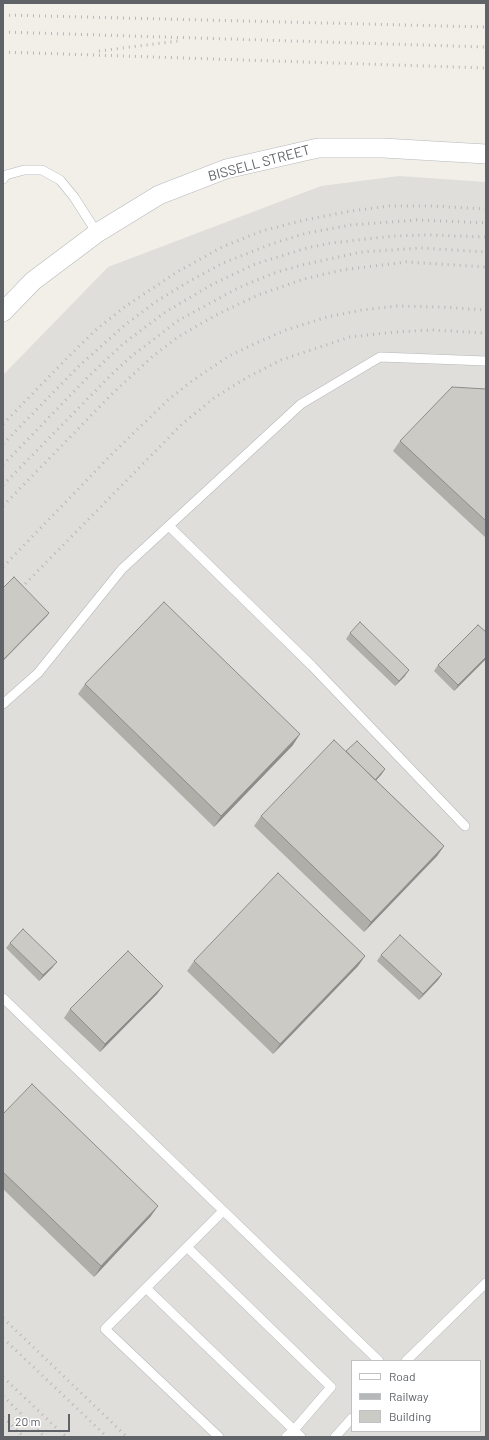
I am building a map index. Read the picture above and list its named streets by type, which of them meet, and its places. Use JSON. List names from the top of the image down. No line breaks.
{"streets":{"street":["BISSELL STREET"]},"legend":["Road","Railway","Building"],"scale_bar":"20 m"}
